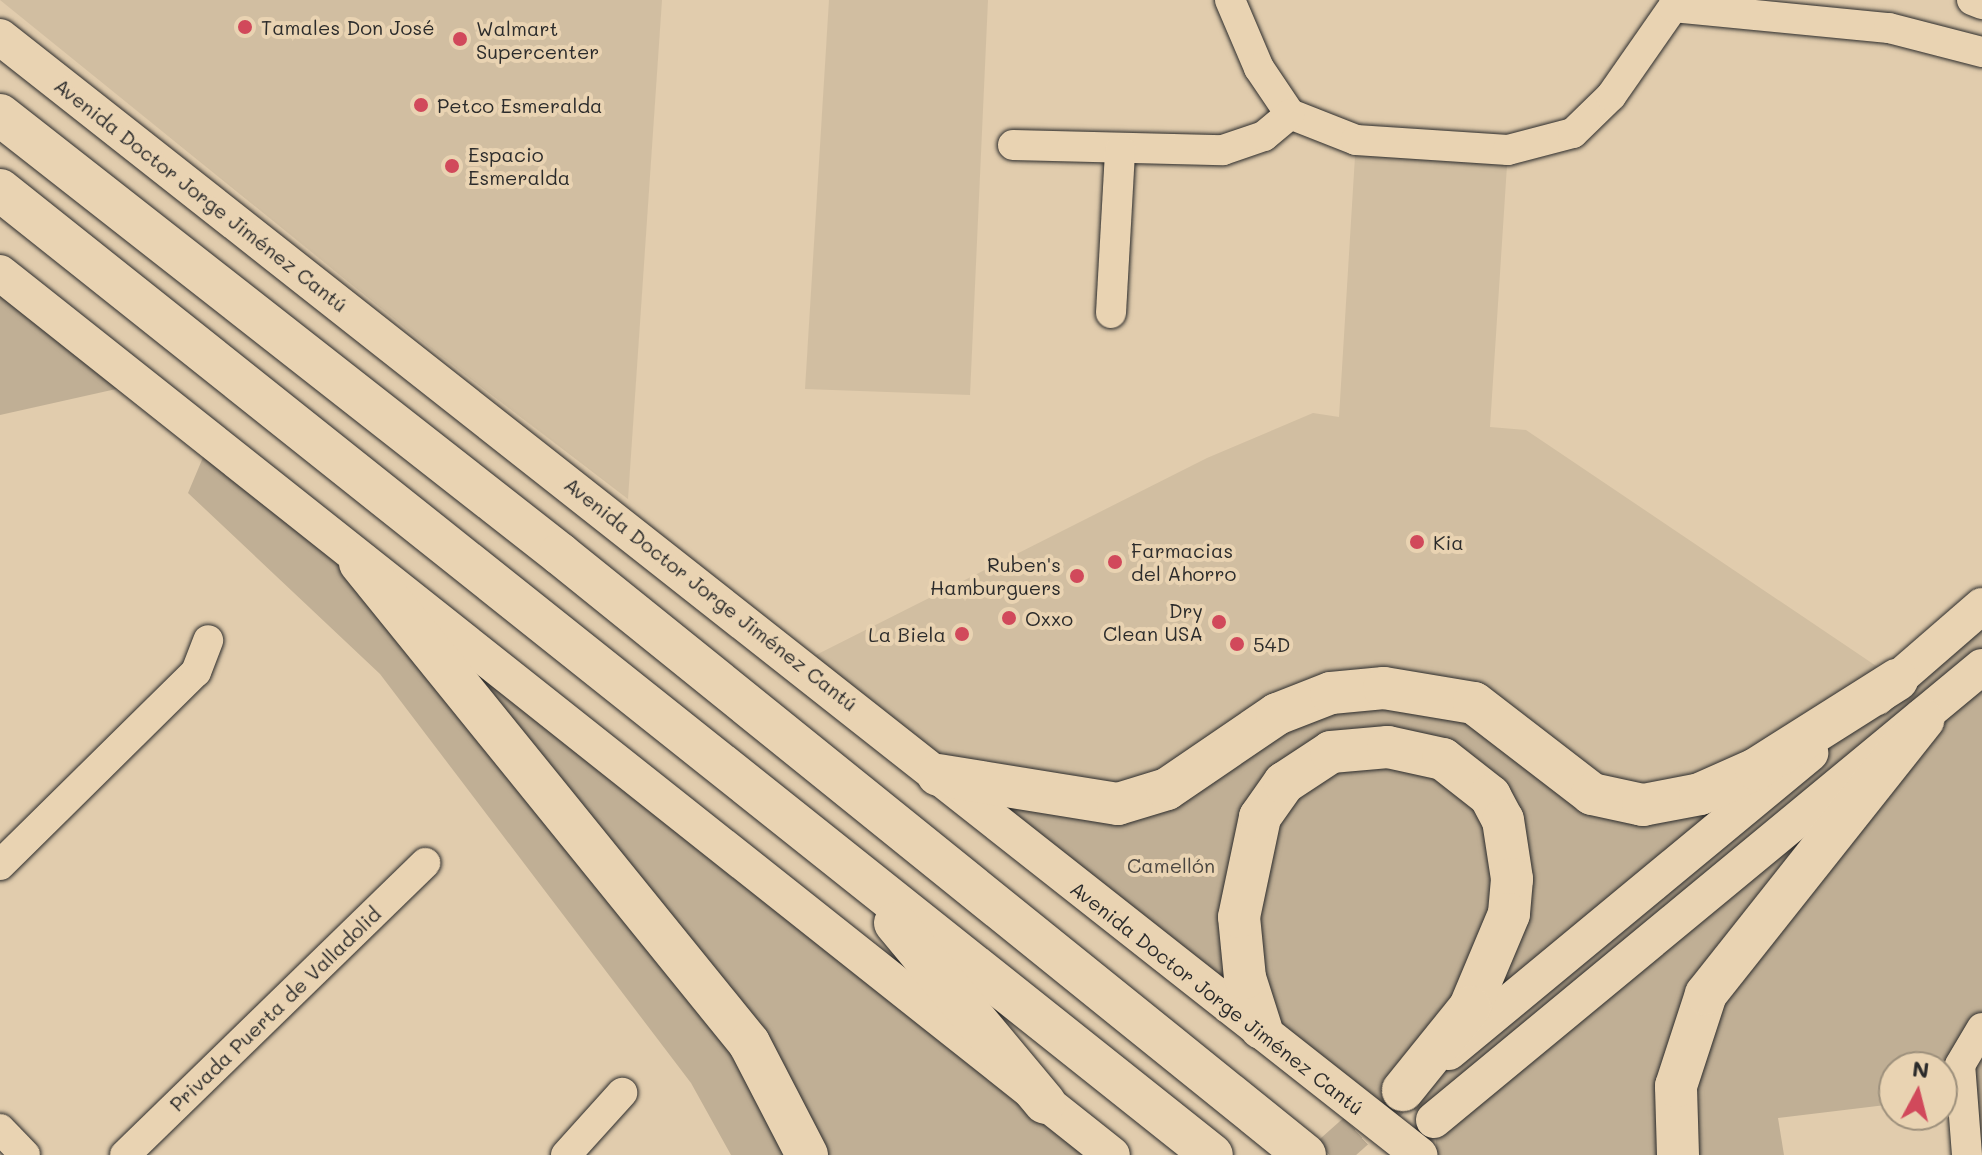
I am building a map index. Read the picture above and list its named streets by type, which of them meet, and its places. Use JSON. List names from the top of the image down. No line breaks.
{"streets":{"street":["Avenida Doctor Jorge Jiménez Cantú","Privada Puerta de Valladolid"]},"parks":["Camellón"],"places":["Tamales Don José","Walmart Supercenter","Petco Esmeralda","Espacio Esmeralda","Kia","Farmacias del Ahorro","Ruben's Hamburguers","Oxxo","Dry Clean USA","La Biela","54D"],"north":"top"}
